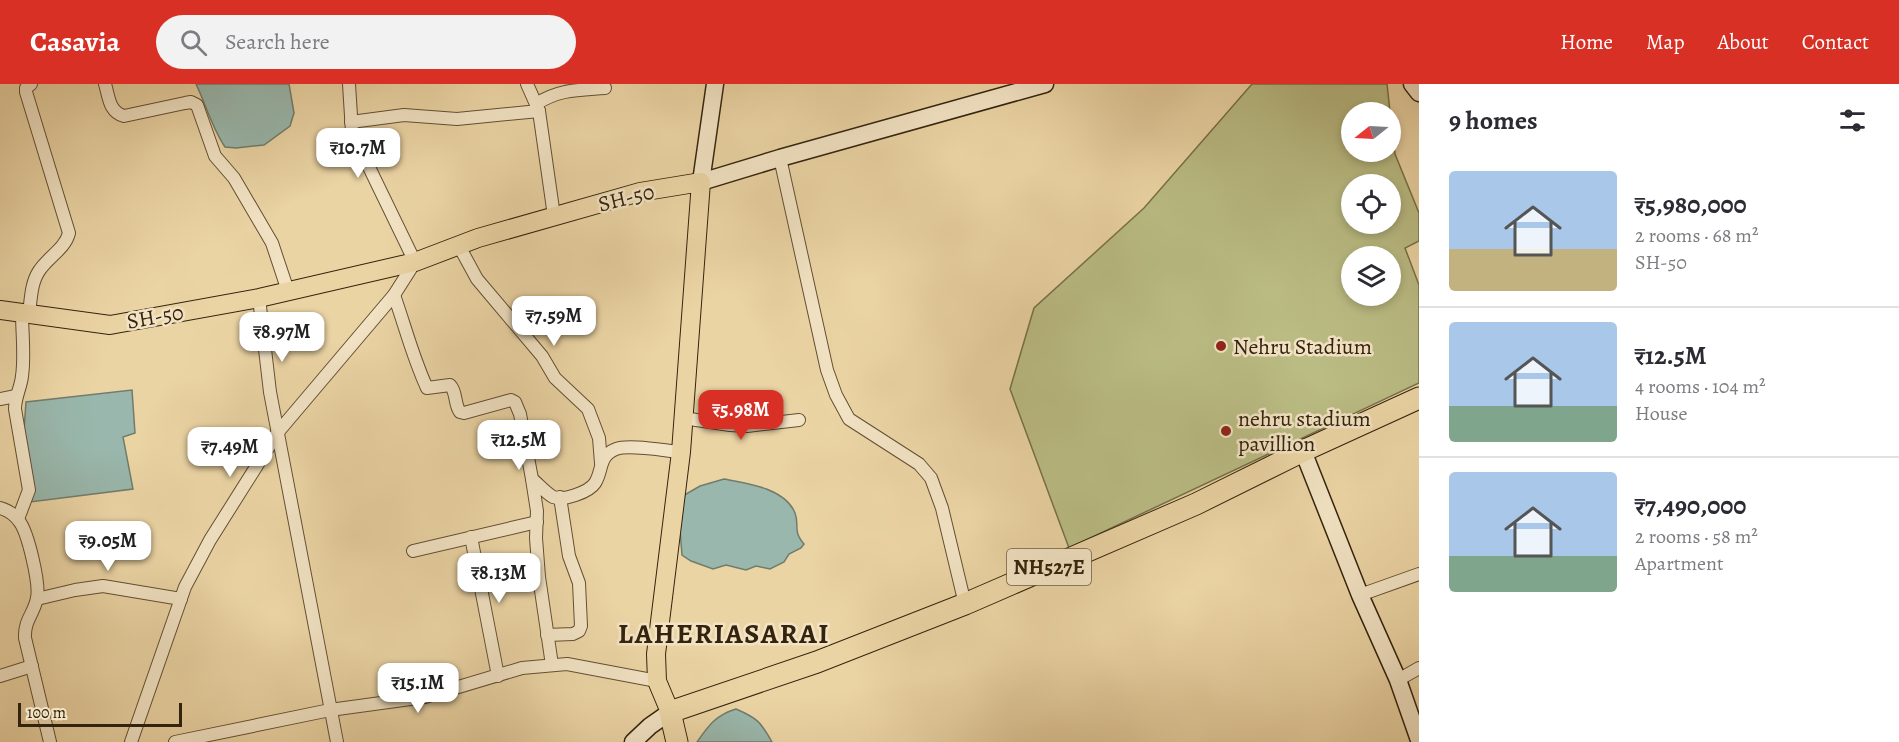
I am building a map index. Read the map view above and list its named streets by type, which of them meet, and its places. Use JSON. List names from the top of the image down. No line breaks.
{"streets":{"highway":["NH527E"],"main road":["SH-50"]},"districts":["LAHERIASARAI"],"places":["Nehru Stadium","nehru stadium pavillion"],"scale_bar":"100 m","north":"left","page":{"header":"Casavia","search":"Search here","nav":["Home","Map","About","Contact"],"heading":"9 homes","price":["₹10.7M","₹7.59M","₹8.97M","₹5.98M","₹12.5M","₹7.49M","₹9.05M","₹8.13M","₹15.1M"],"list":[{"name":"₹5,980,000","note":"2 rooms · 68 m² · SH-50"},{"name":"₹12.5M","note":"4 rooms · 104 m² · House"},{"name":"₹7,490,000","note":"2 rooms · 58 m² · Apartment"}],"scale":"100 m"}}
